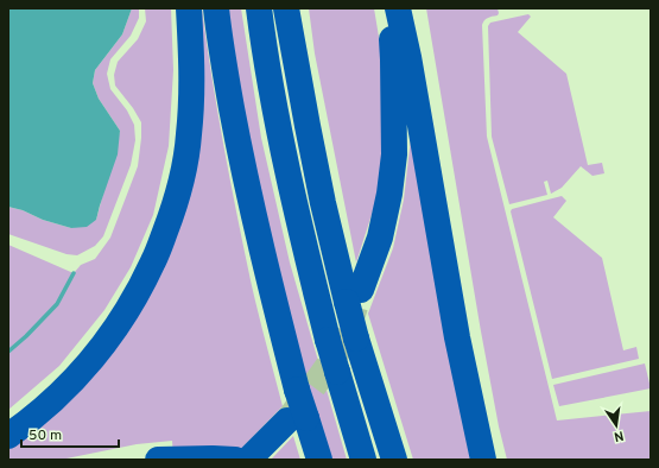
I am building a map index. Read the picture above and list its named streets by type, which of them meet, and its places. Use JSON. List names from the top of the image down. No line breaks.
{"scale_bar":"50 m","north":"bottom"}
